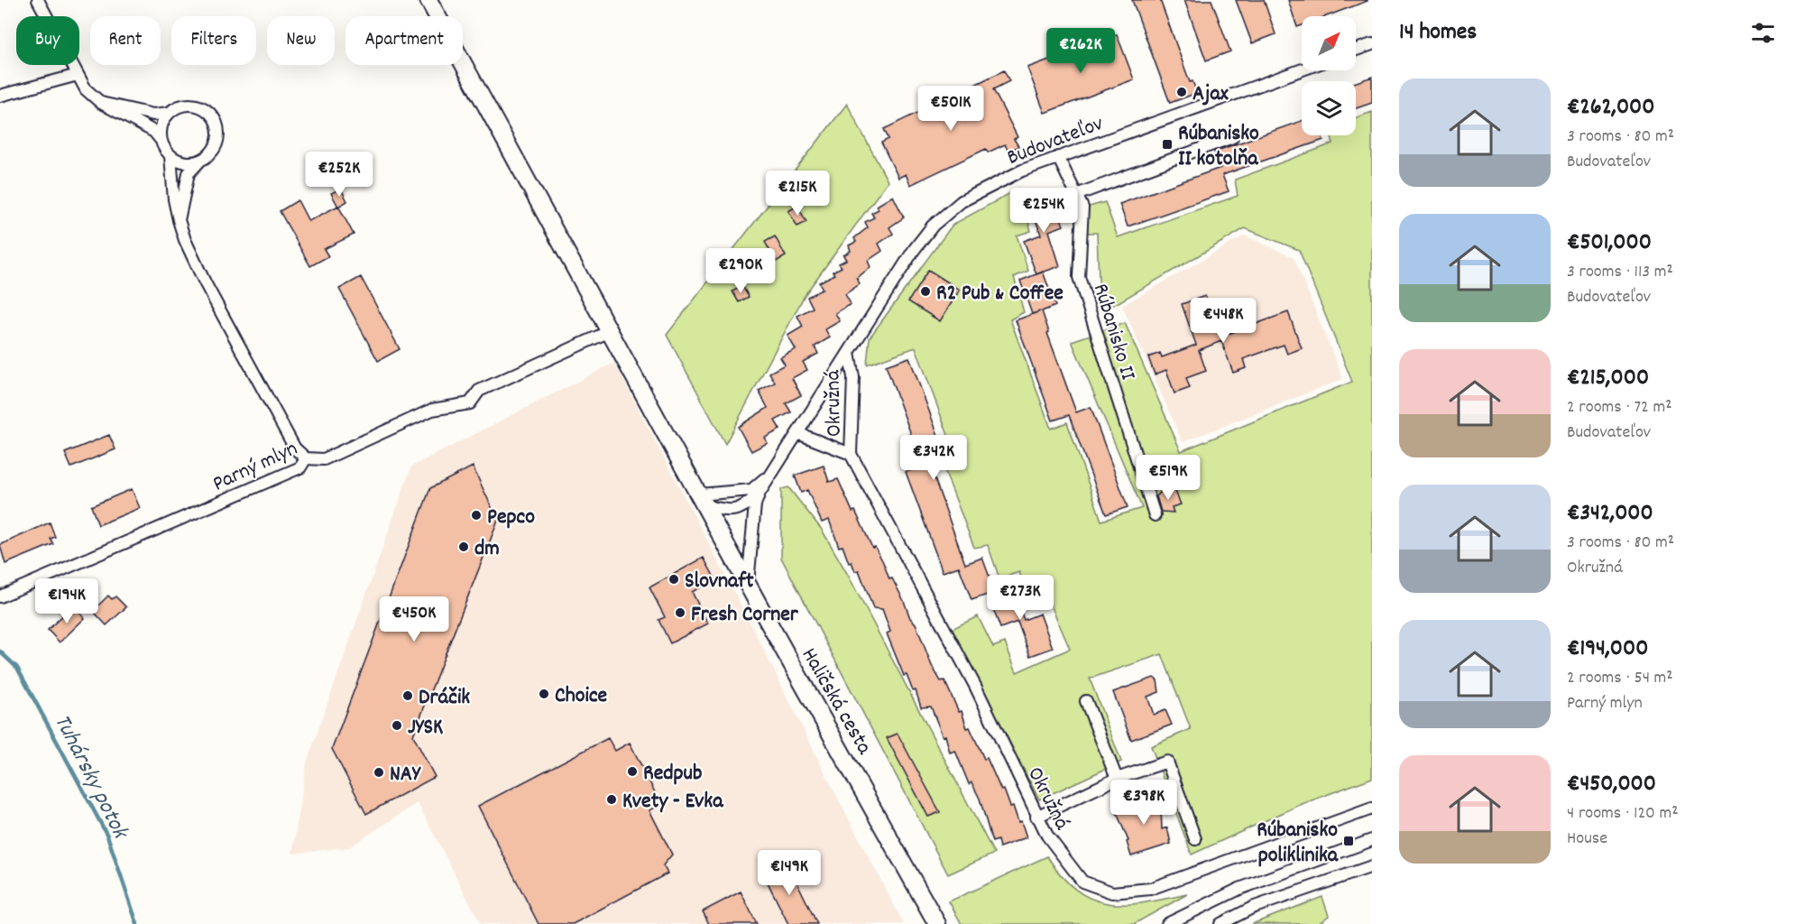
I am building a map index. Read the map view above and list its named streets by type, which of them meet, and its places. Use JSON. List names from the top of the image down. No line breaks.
{"streets":{"main road":["Haličská cesta"],"street":["Budovateľov","Rúbanisko II","Okružná","Parný mlyn"]},"crossings":[["Budovateľov","Rúbanisko II"],["Budovateľov","Okružná"],["Budovateľov","Haličská cesta"],["Parný mlyn","Haličská cesta"]],"water":["Tuhársky potok"],"places":{"other":["Ajax","R2 Pub & Coffee","Pepco","dm","Slovnaft","Fresh Corner","Choice","Dráčik","JYSK","Redpub","NAY","Kvety - Evka"],"transit":["Rúbanisko II kotolňa","Rúbanisko poliklinika"]},"north":"top right","page":{"heading":"14 homes","chip":["Buy","Rent","Filters","New","Apartment"],"price":["€262K","€501K","€252K","€215K","€254K","€290K","€448K","€342K","€519K","€273K","€194K","€450K","€398K","€149K"],"list":[{"name":"€262,000","note":"3 rooms · 80 m² · Budovateľov"},{"name":"€501,000","note":"3 rooms · 113 m² · Budovateľov"},{"name":"€215,000","note":"2 rooms · 72 m² · Budovateľov"},{"name":"€342,000","note":"3 rooms · 80 m² · Okružná"},{"name":"€194,000","note":"2 rooms · 54 m² · Parný mlyn"},{"name":"€450,000","note":"4 rooms · 120 m² · House"}]}}
